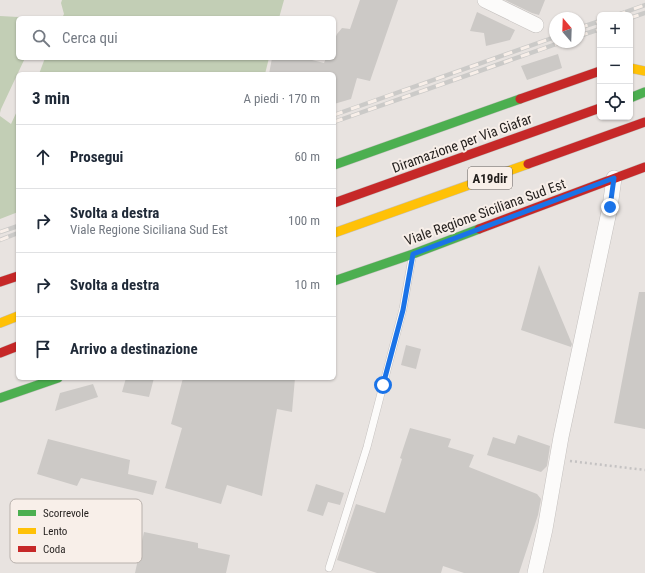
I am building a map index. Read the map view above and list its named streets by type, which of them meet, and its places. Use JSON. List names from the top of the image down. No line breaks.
{"streets":{"main road":["Diramazione per Via Giafar","A19dir","Viale Regione Siciliana Sud Est"]},"legend":["Scorrevole","Lento","Coda"],"north":"top","page":{"map_buttons":["+","−"],"search":"Cerca qui","heading":["3 min","A piedi · 170 m"],"list":[["Prosegui","60 m"],["Svolta a destra","Viale Regione Siciliana Sud Est","100 m"],["Svolta a destra","10 m"],"Arrivo a destinazione"]}}
